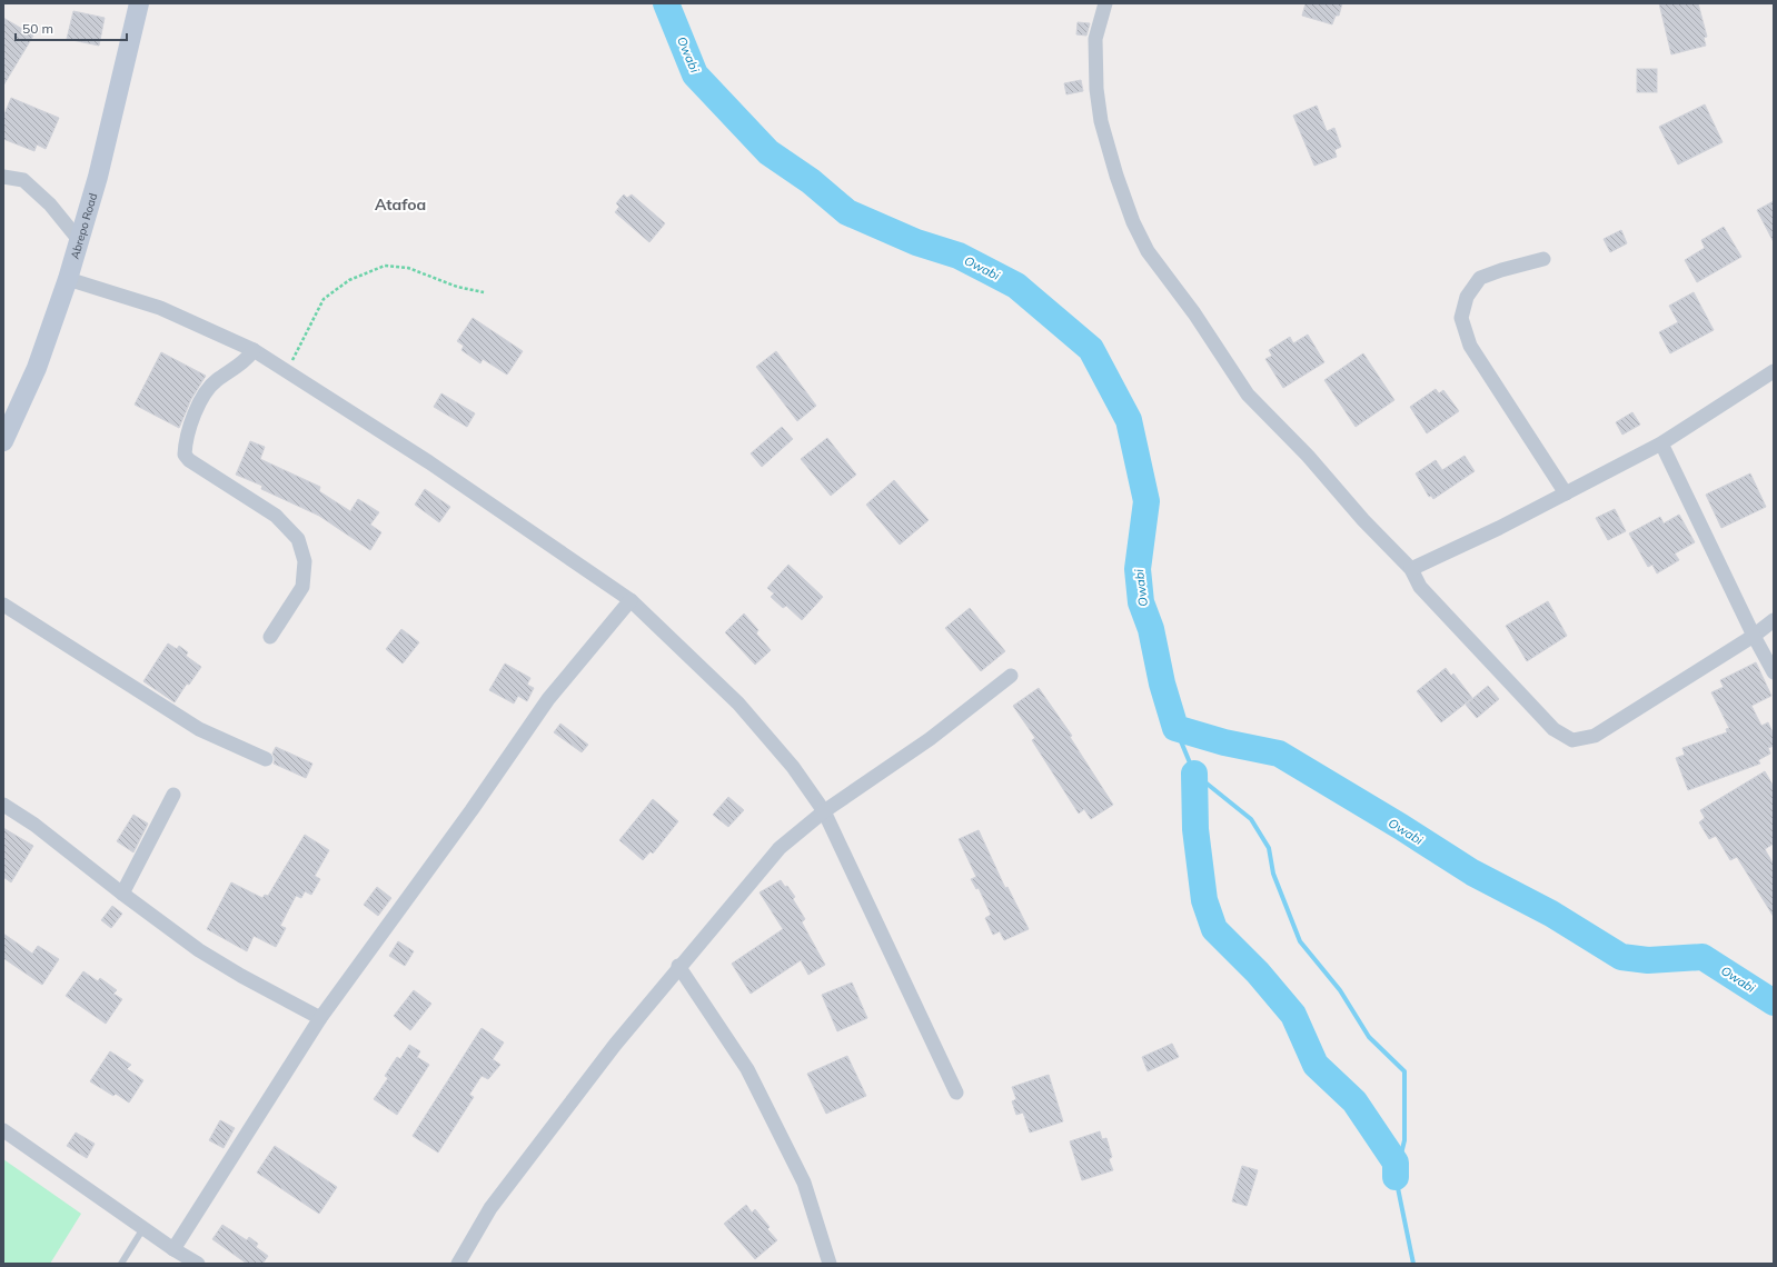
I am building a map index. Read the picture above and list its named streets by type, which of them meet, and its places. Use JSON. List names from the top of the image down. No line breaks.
{"streets":{"main road":["Abrepo Road"]},"districts":["Atafoa"],"water":["Owabi"],"scale_bar":"50 m"}
